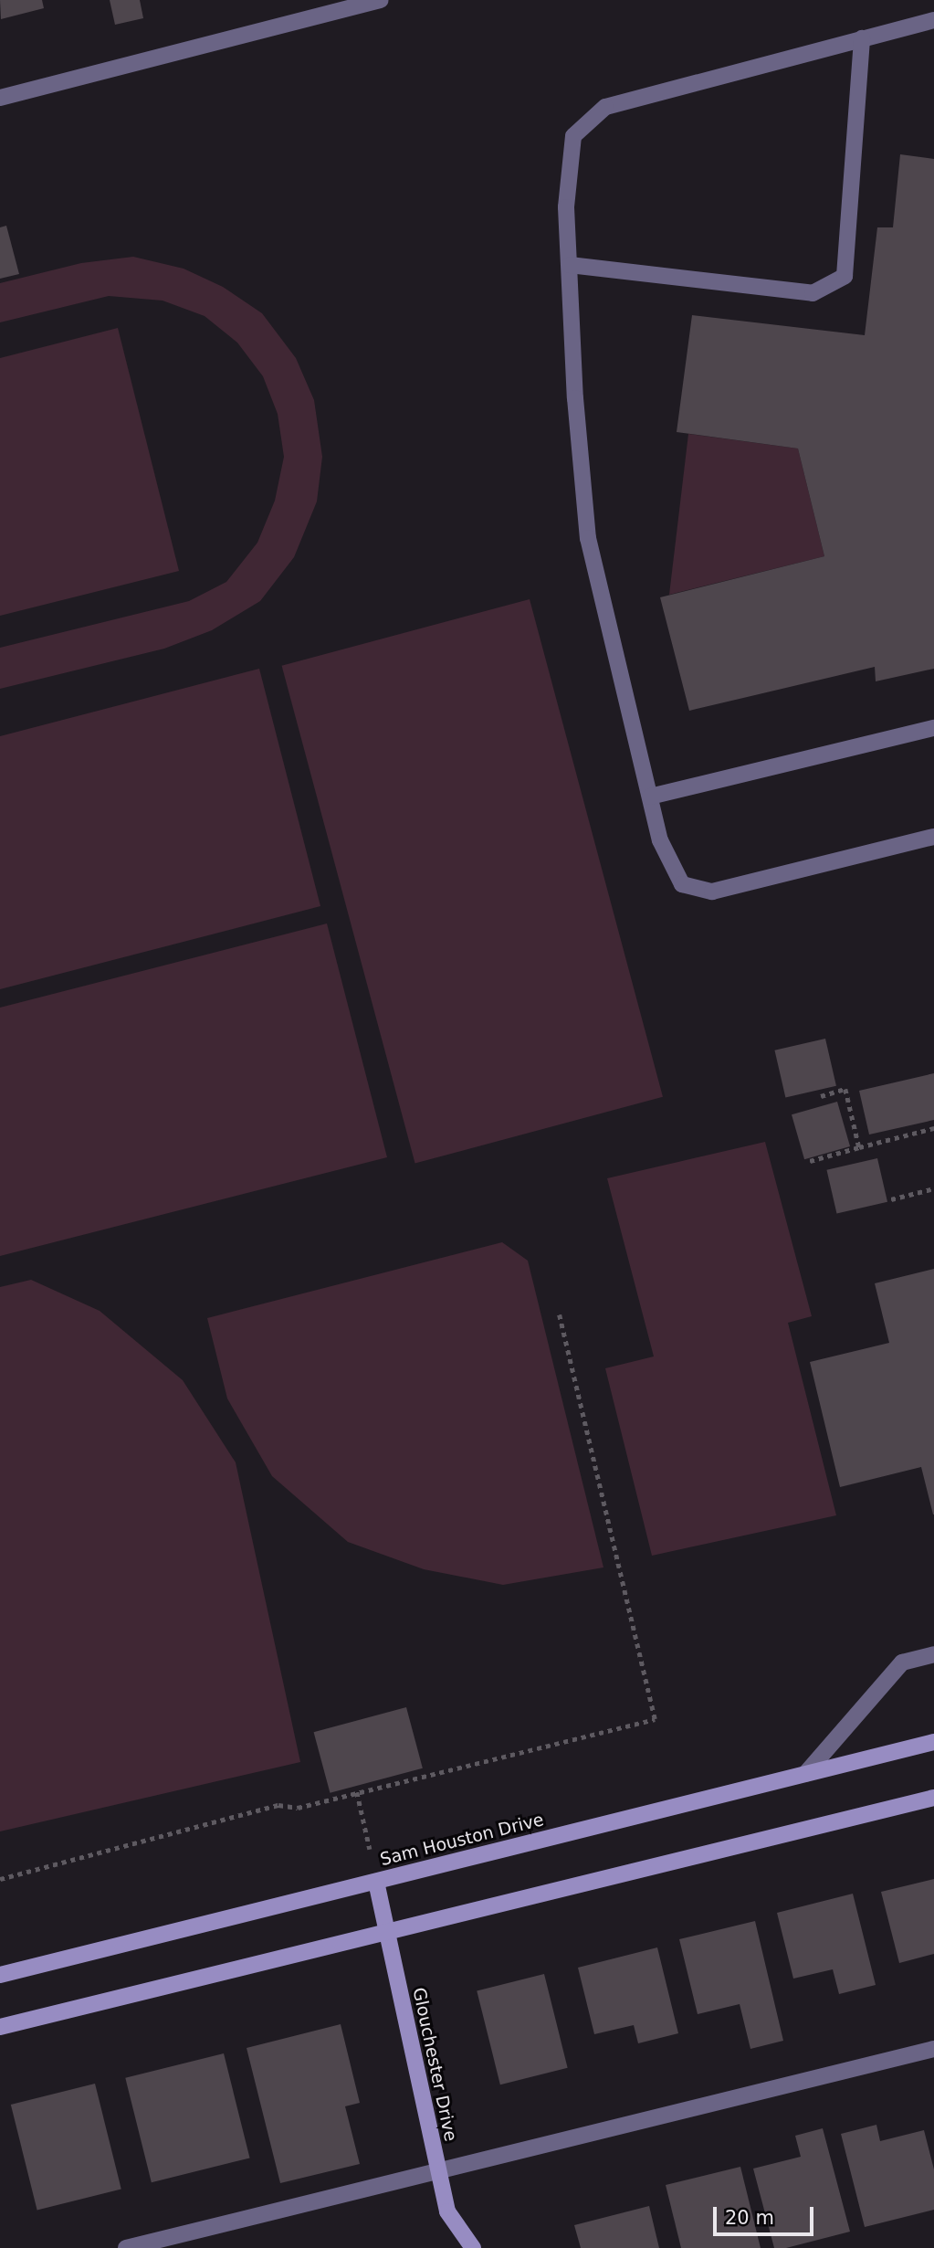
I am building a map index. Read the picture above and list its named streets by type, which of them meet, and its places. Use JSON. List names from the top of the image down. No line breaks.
{"streets":{"street":["Sam Houston Drive","Glouchester Drive"]},"crossings":[["Sam Houston Drive","Glouchester Drive"]],"scale_bar":"20 m"}
